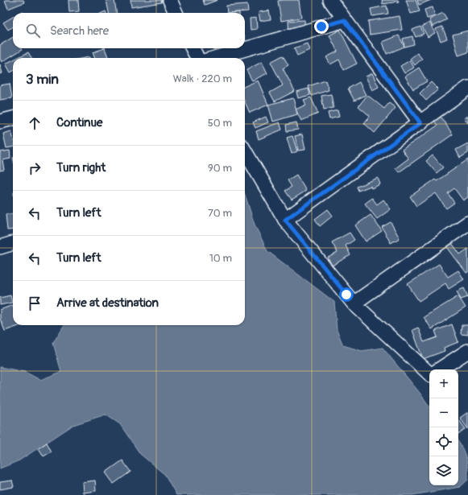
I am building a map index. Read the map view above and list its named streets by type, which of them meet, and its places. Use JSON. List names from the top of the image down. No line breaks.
{"page":{"search":"Search here","heading":["3 min","Walk · 220 m"],"list":[["Continue","50 m"],["Turn right","90 m"],["Turn left","70 m"],["Turn left","10 m"],"Arrive at destination"],"map_buttons":["+","−"]}}
